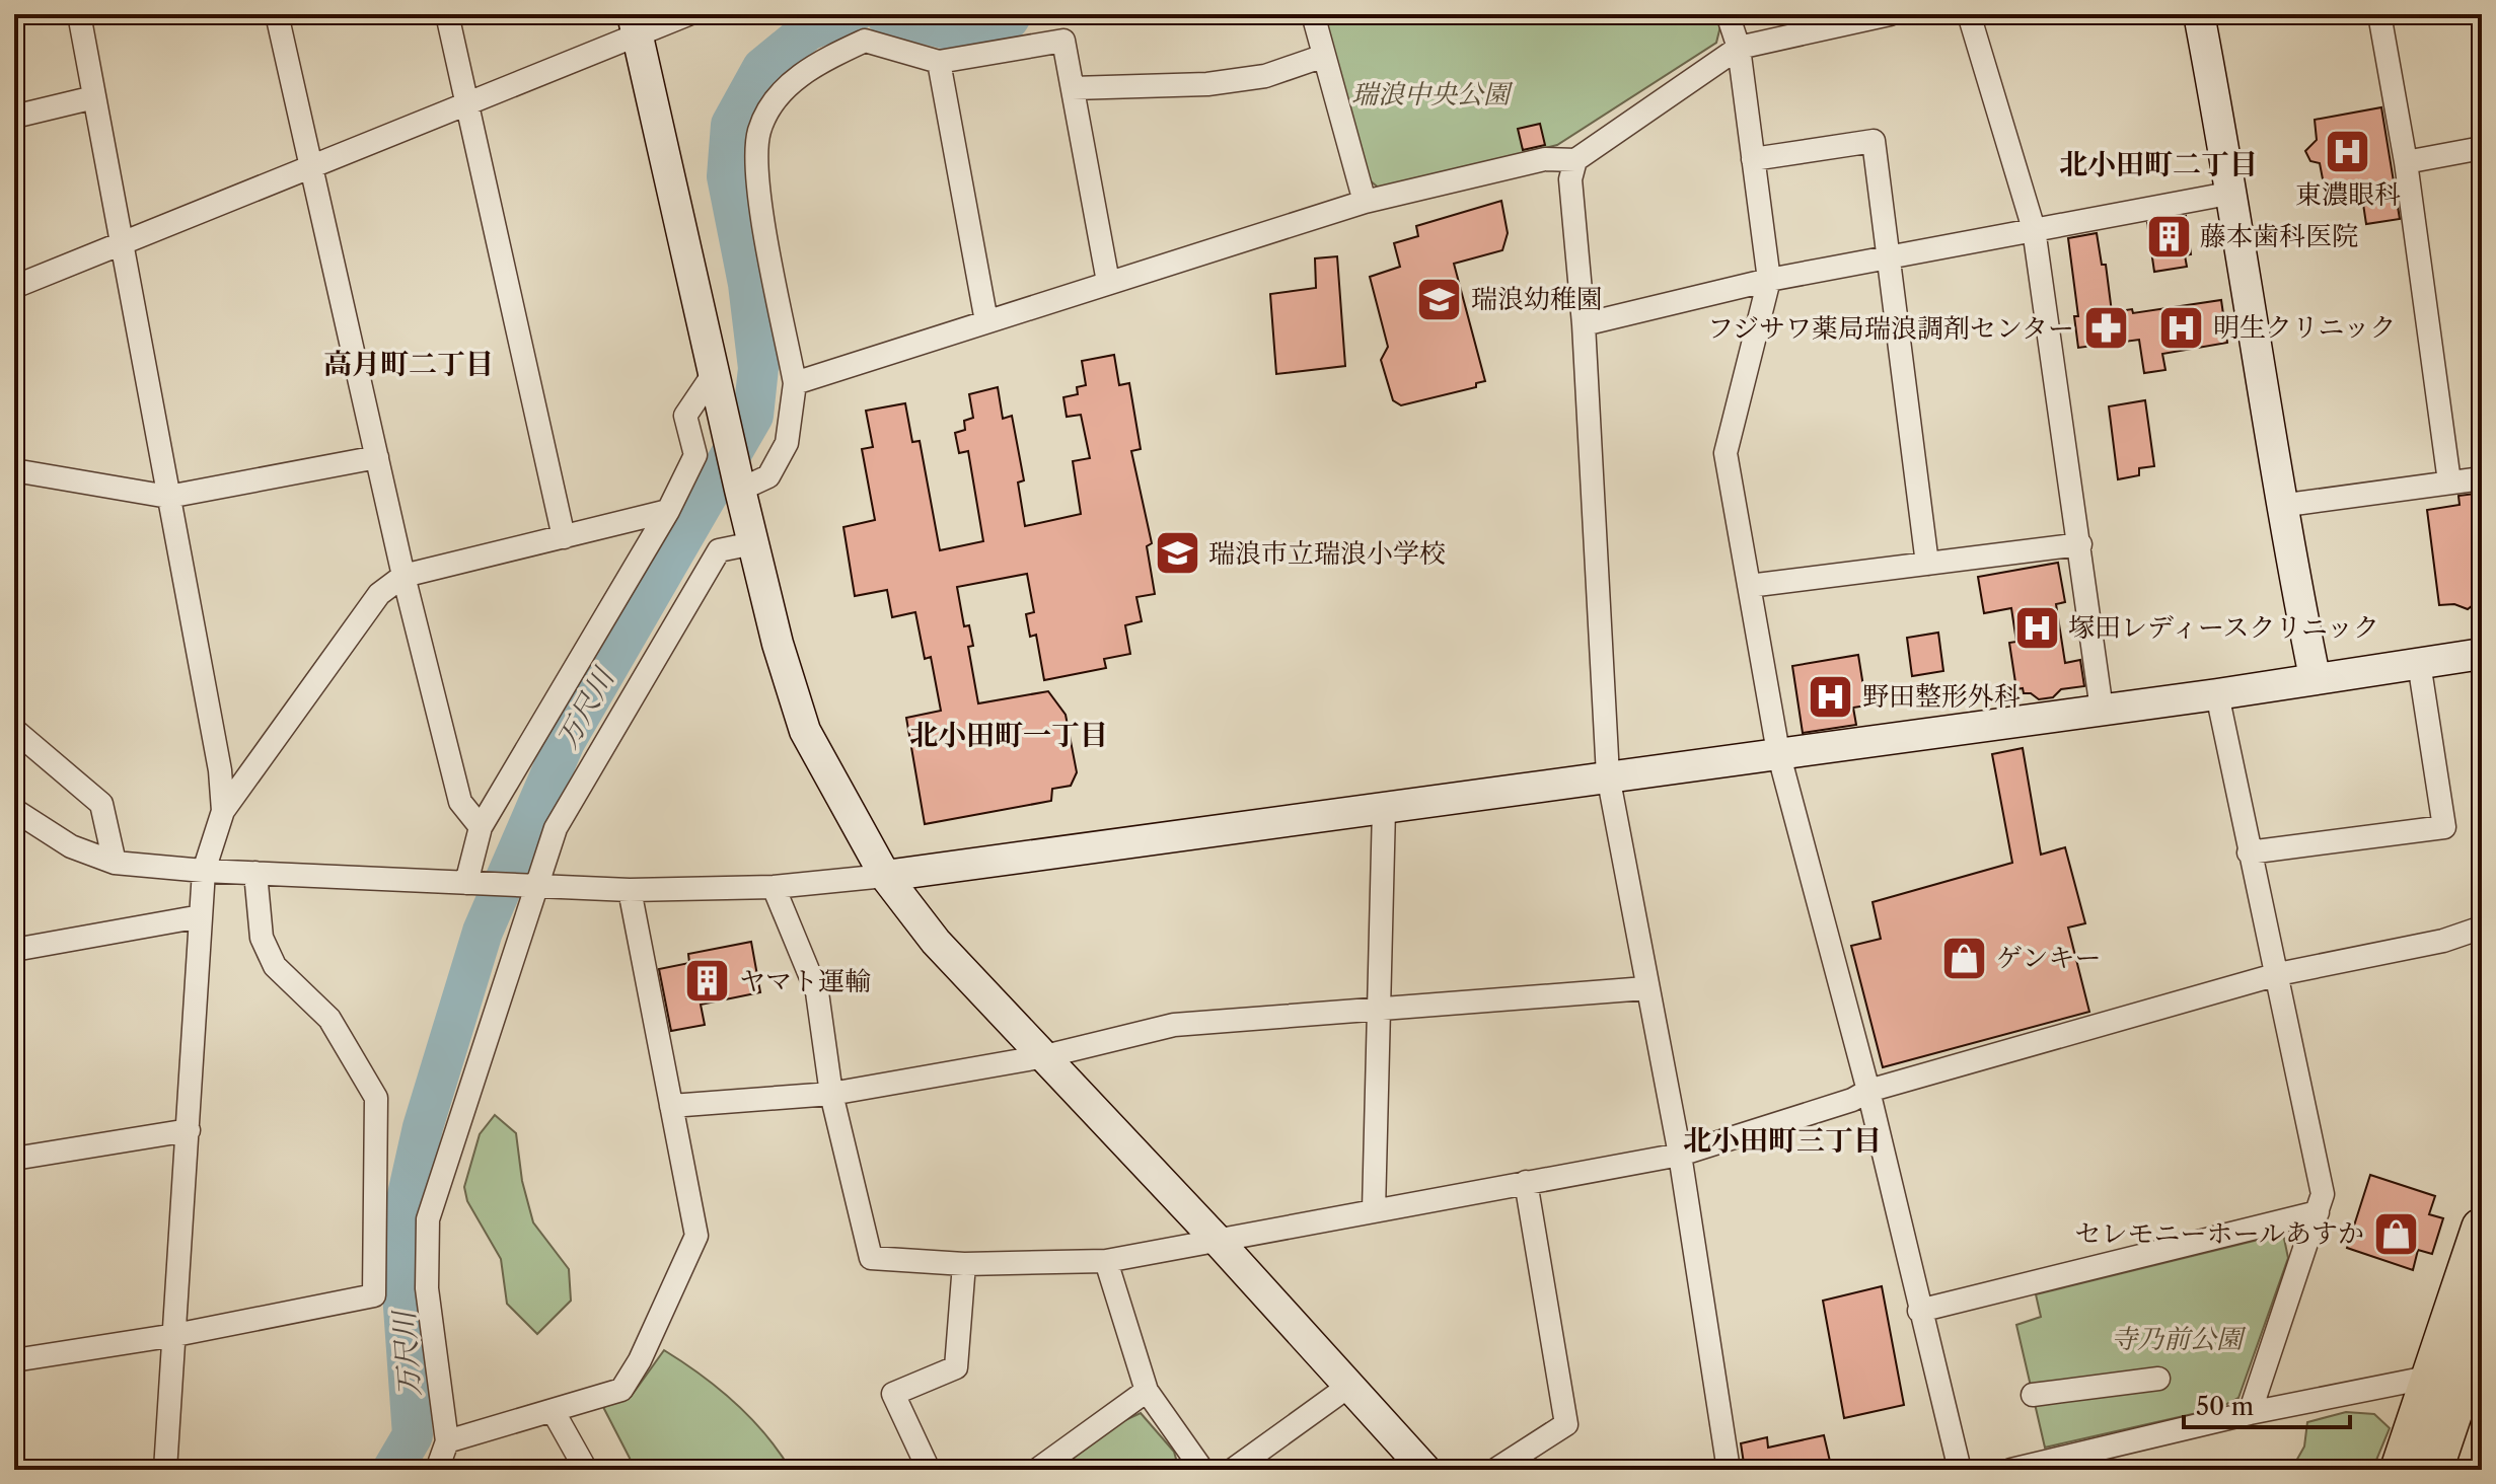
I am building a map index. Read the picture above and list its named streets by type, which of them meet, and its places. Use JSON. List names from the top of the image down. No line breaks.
{"districts":["北小田町二丁目","高月町二丁目","北小田町一丁目","北小田町三丁目"],"water":["万尺川"],"parks":["瑞浪中央公園","寺乃前公園"],"places":{"hospital":["東濃眼科","明生クリニック","塚田レディースクリニック","野田整形外科"],"building":["藤本歯科医院","ヤマト運輸"],"school or university":["瑞浪幼稚園","瑞浪市立瑞浪小学校"],"pharmacy":["フジサワ薬局瑞浪調剤センター"],"shop":["ゲンキー","セレモニーホールあすか"]},"scale_bar":"50 m"}
